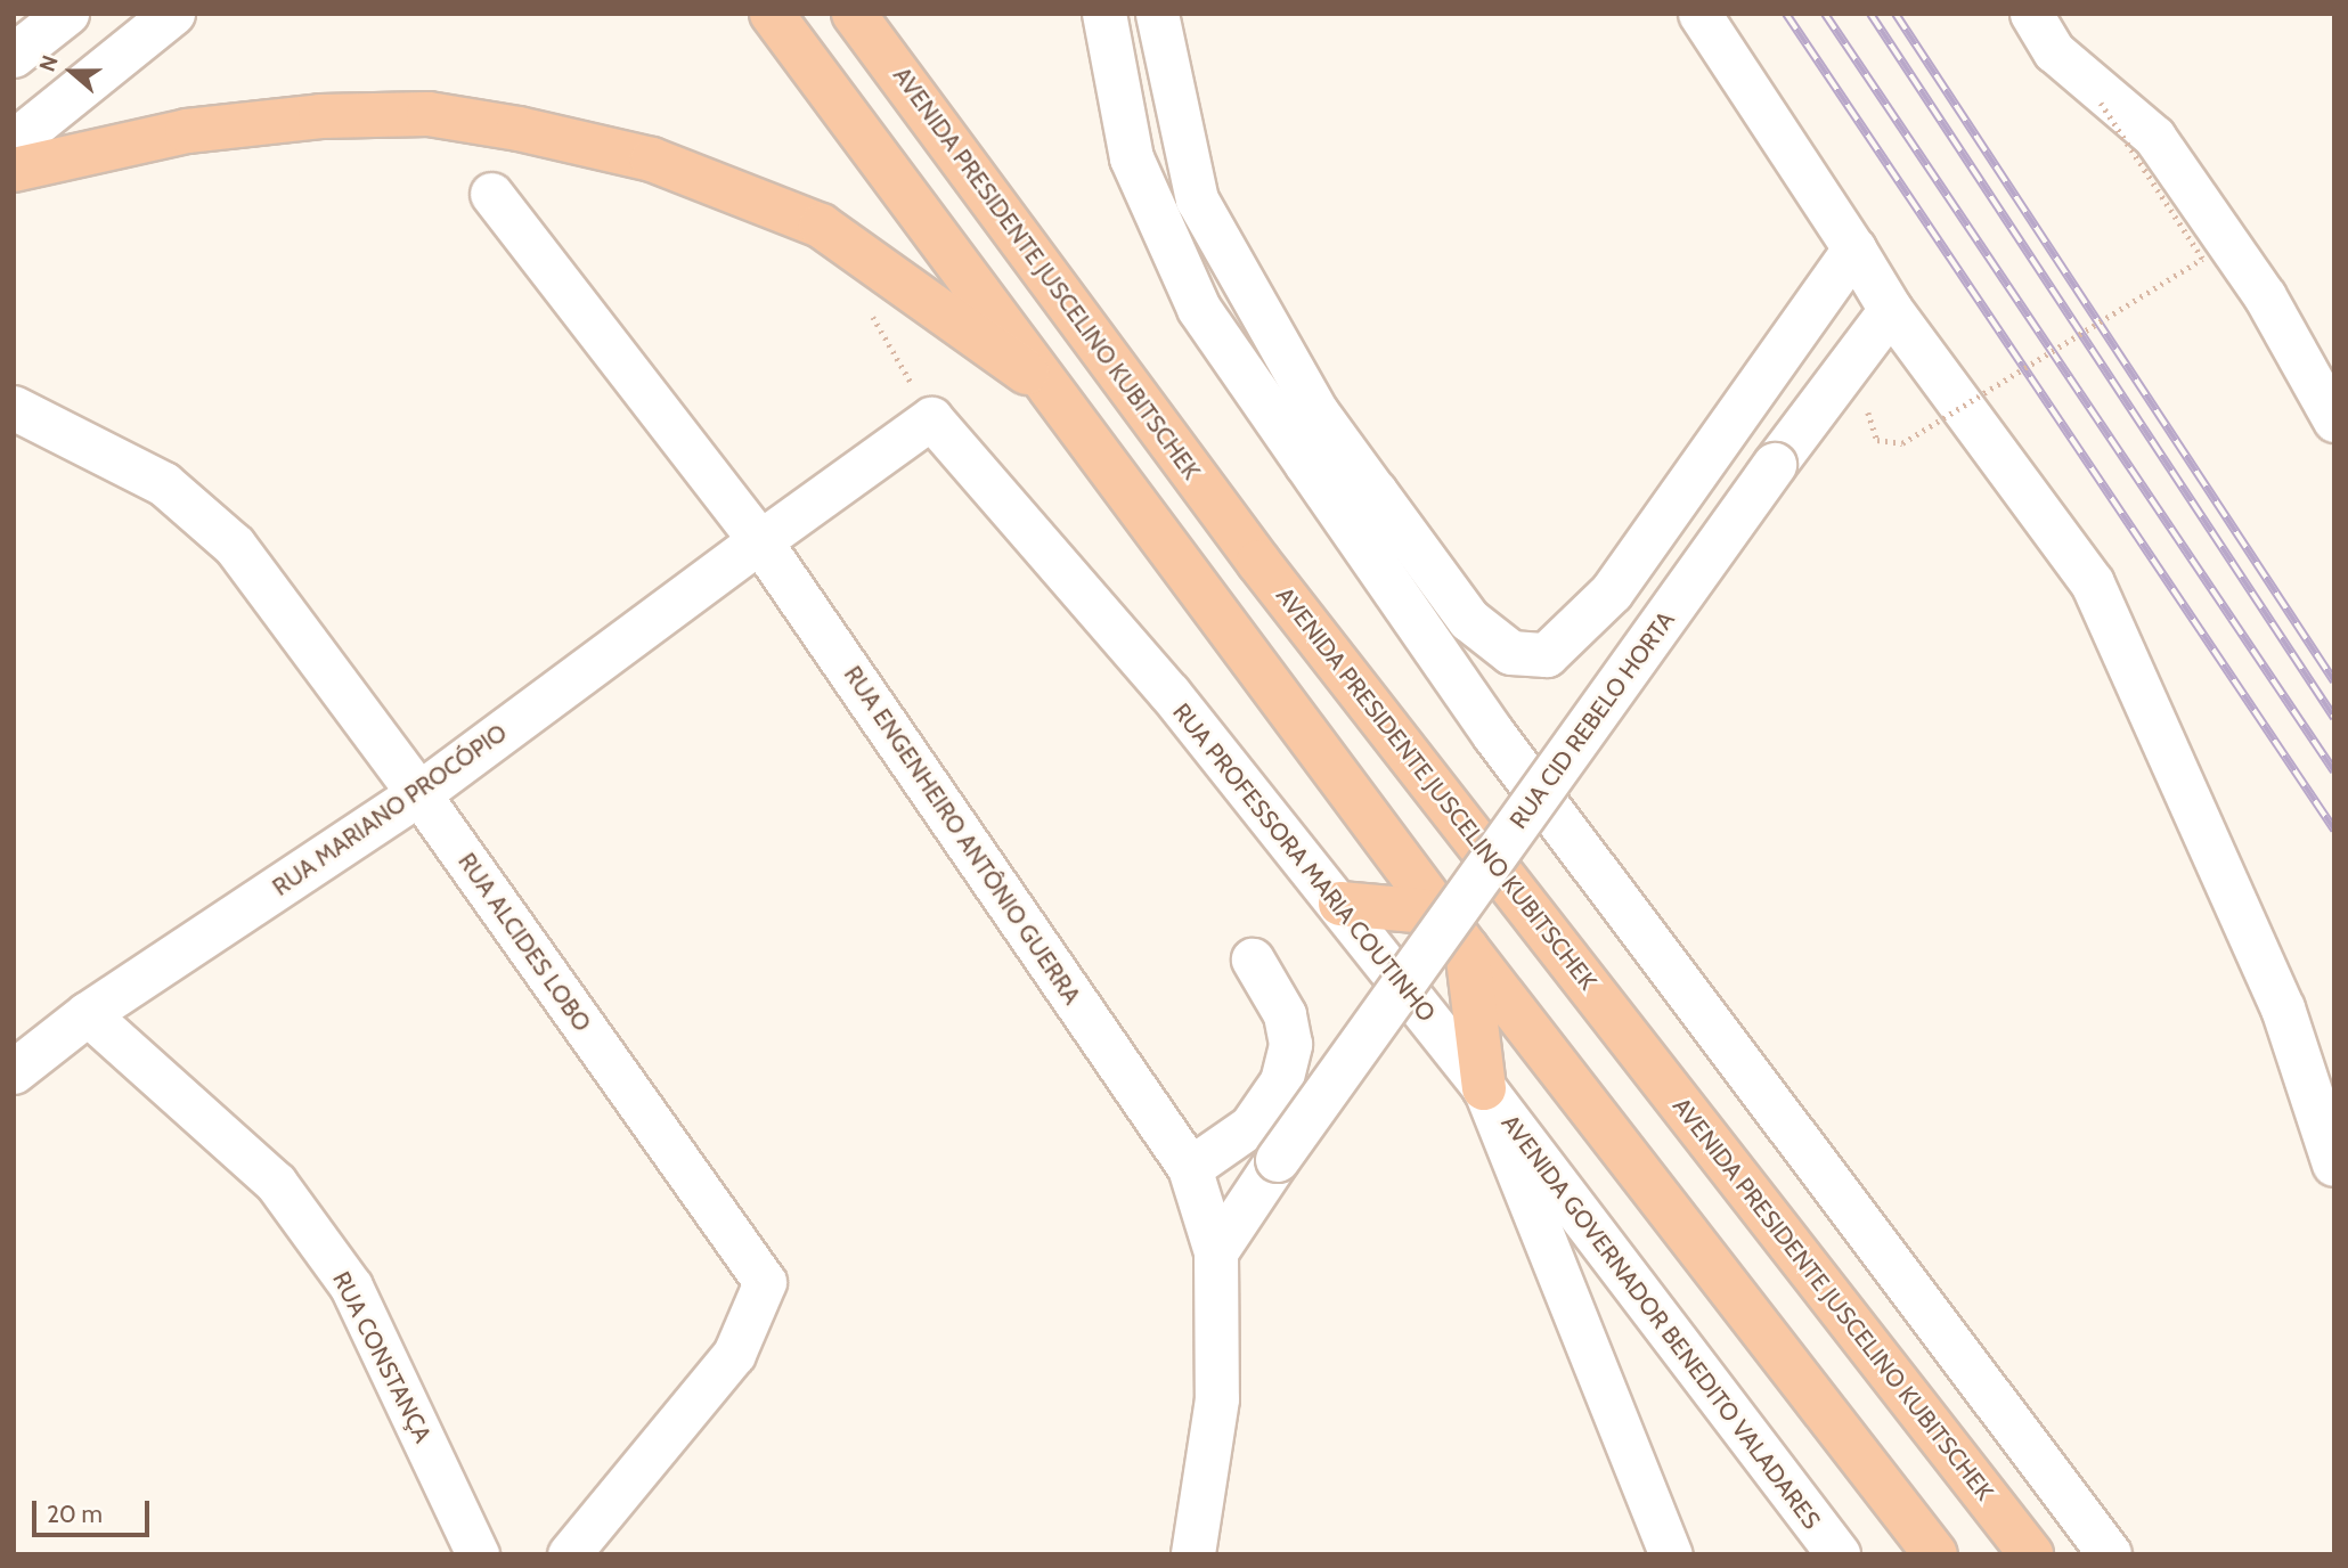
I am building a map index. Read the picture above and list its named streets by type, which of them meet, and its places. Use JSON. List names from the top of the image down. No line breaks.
{"streets":{"highway":["AVENIDA PRESIDENTE JUSCELINO KUBITSCHEK"],"street":["RUA CID REBELO HORTA","RUA MARIANO PROCÓPIO","RUA ENGENHEIRO ANTÔNIO GUERRA","RUA PROFESSORA MARIA COUTINHO","RUA ALCIDES LOBO","AVENIDA GOVERNADOR BENEDITO VALADARES","RUA CONSTANÇA"]},"crossings":[["RUA CID REBELO HORTA","RUA ENGENHEIRO ANTÔNIO GUERRA"],["RUA MARIANO PROCÓPIO","RUA ENGENHEIRO ANTÔNIO GUERRA"],["RUA MARIANO PROCÓPIO","RUA ALCIDES LOBO"],["RUA MARIANO PROCÓPIO","RUA CONSTANÇA"],["RUA PROFESSORA MARIA COUTINHO","AVENIDA GOVERNADOR BENEDITO VALADARES"]],"scale_bar":"20 m","north":"left"}
